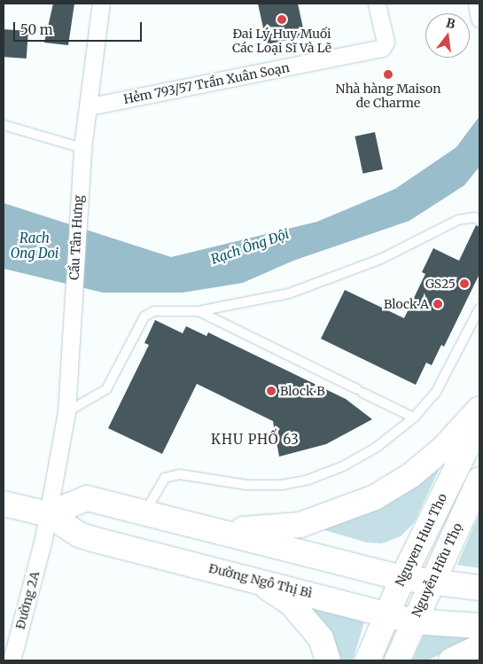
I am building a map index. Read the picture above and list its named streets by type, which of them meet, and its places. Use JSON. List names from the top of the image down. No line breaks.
{"streets":{"street":["Hẻm 793/57 Trần Xuân Soạn","Cầu Tân Hưng","Nguyen Huu Tho","Nguyễn Hữu Thọ","Đường Ngô Thị Bì","Đường 2A"]},"crossings":[["Hẻm 793/57 Trần Xuân Soạn","Cầu Tân Hưng"],["Cầu Tân Hưng","Đường 2A"],["Nguyen Huu Tho","Đường Ngô Thị Bì"],["Nguyễn Hữu Thọ","Đường Ngô Thị Bì"],["Đường Ngô Thị Bì","Đường 2A"]],"districts":["KHU PHỐ 63"],"water":["Rach Ong Doi","Rạch Ông Đội"],"places":["Đại Lý Huy Muối Các Loại Sĩ Và Lẽ","Nhà hàng Maison de Charme","GS25","Block A","Block B"],"scale_bar":"50 m","north":"top"}
